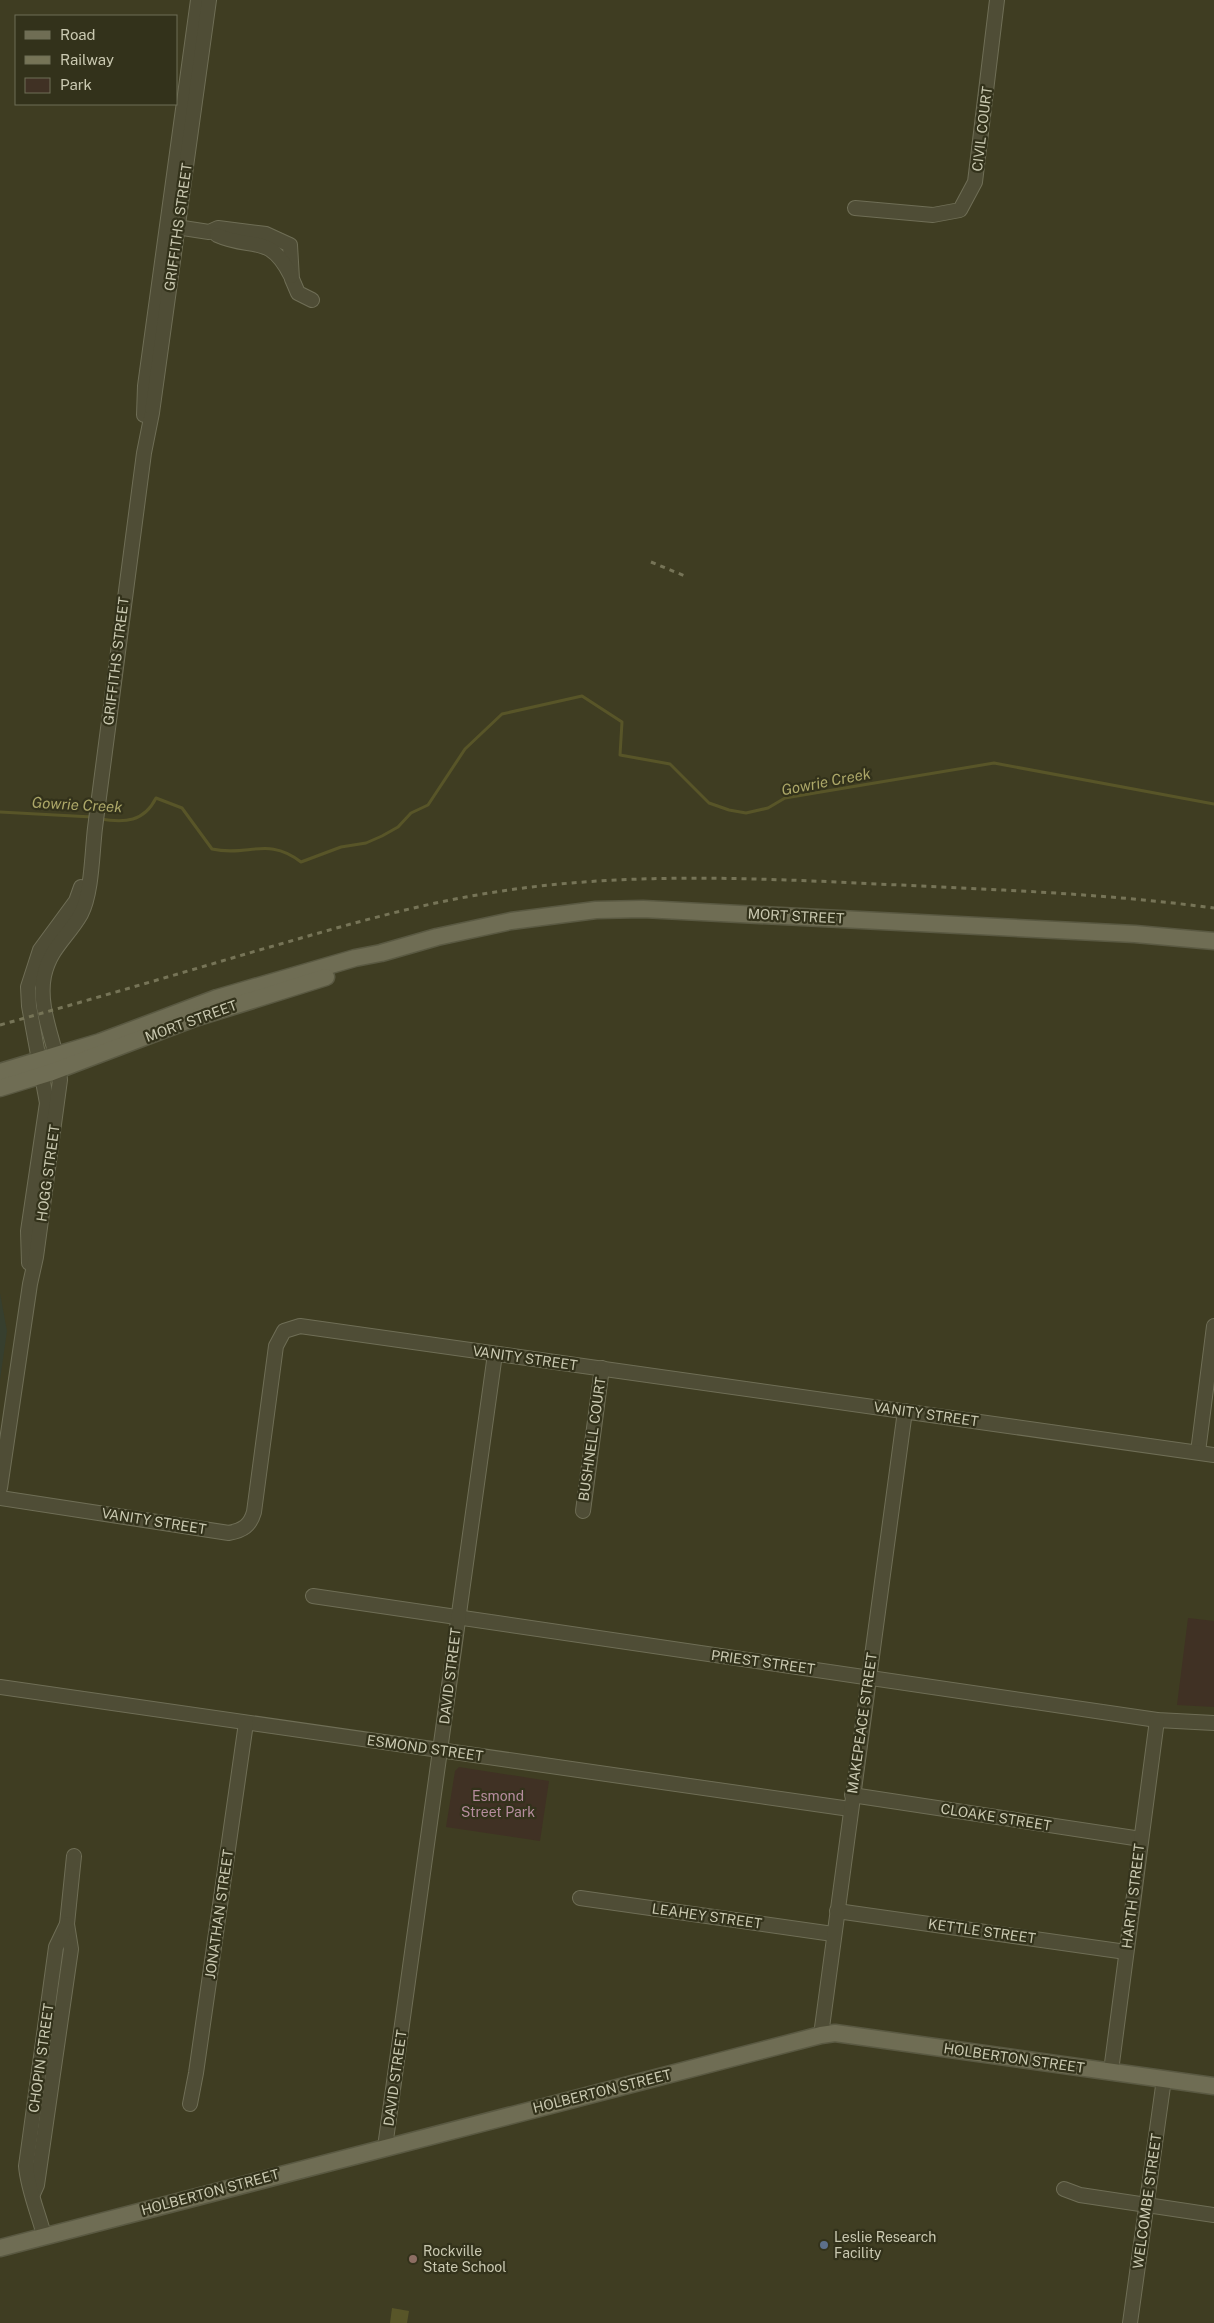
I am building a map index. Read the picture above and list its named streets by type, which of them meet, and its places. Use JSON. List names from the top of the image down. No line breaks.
{"streets":{"main road":["MORT STREET","HOLBERTON STREET"],"street":["CIVIL COURT","GRIFFITHS STREET","HOGG STREET","VANITY STREET","BUSHNELL COURT","PRIEST STREET","DAVID STREET","MAKEPEACE STREET","ESMOND STREET","CLOAKE STREET","HARTH STREET","JONATHAN STREET","LEAHEY STREET","KETTLE STREET","CHOPIN STREET","WELCOMBE STREET"]},"crossings":[["GRIFFITHS STREET","MORT STREET"],["GRIFFITHS STREET","HOGG STREET"],["MORT STREET","HOGG STREET"],["VANITY STREET","BUSHNELL COURT"],["VANITY STREET","DAVID STREET"],["VANITY STREET","MAKEPEACE STREET"],["PRIEST STREET","DAVID STREET"],["PRIEST STREET","MAKEPEACE STREET"],["PRIEST STREET","HARTH STREET"],["DAVID STREET","ESMOND STREET"],["DAVID STREET","HOLBERTON STREET"],["MAKEPEACE STREET","ESMOND STREET"],["MAKEPEACE STREET","CLOAKE STREET"],["MAKEPEACE STREET","LEAHEY STREET"],["MAKEPEACE STREET","KETTLE STREET"],["MAKEPEACE STREET","HOLBERTON STREET"],["ESMOND STREET","CLOAKE STREET"],["ESMOND STREET","JONATHAN STREET"],["CLOAKE STREET","HARTH STREET"],["HARTH STREET","KETTLE STREET"],["HARTH STREET","HOLBERTON STREET"],["CHOPIN STREET","HOLBERTON STREET"],["HOLBERTON STREET","WELCOMBE STREET"]],"water":["Gowrie Creek"],"parks":["Esmond Street Park"],"places":["Leslie Research Facility","Rockville State School"],"legend":["Road","Railway","Park"]}
